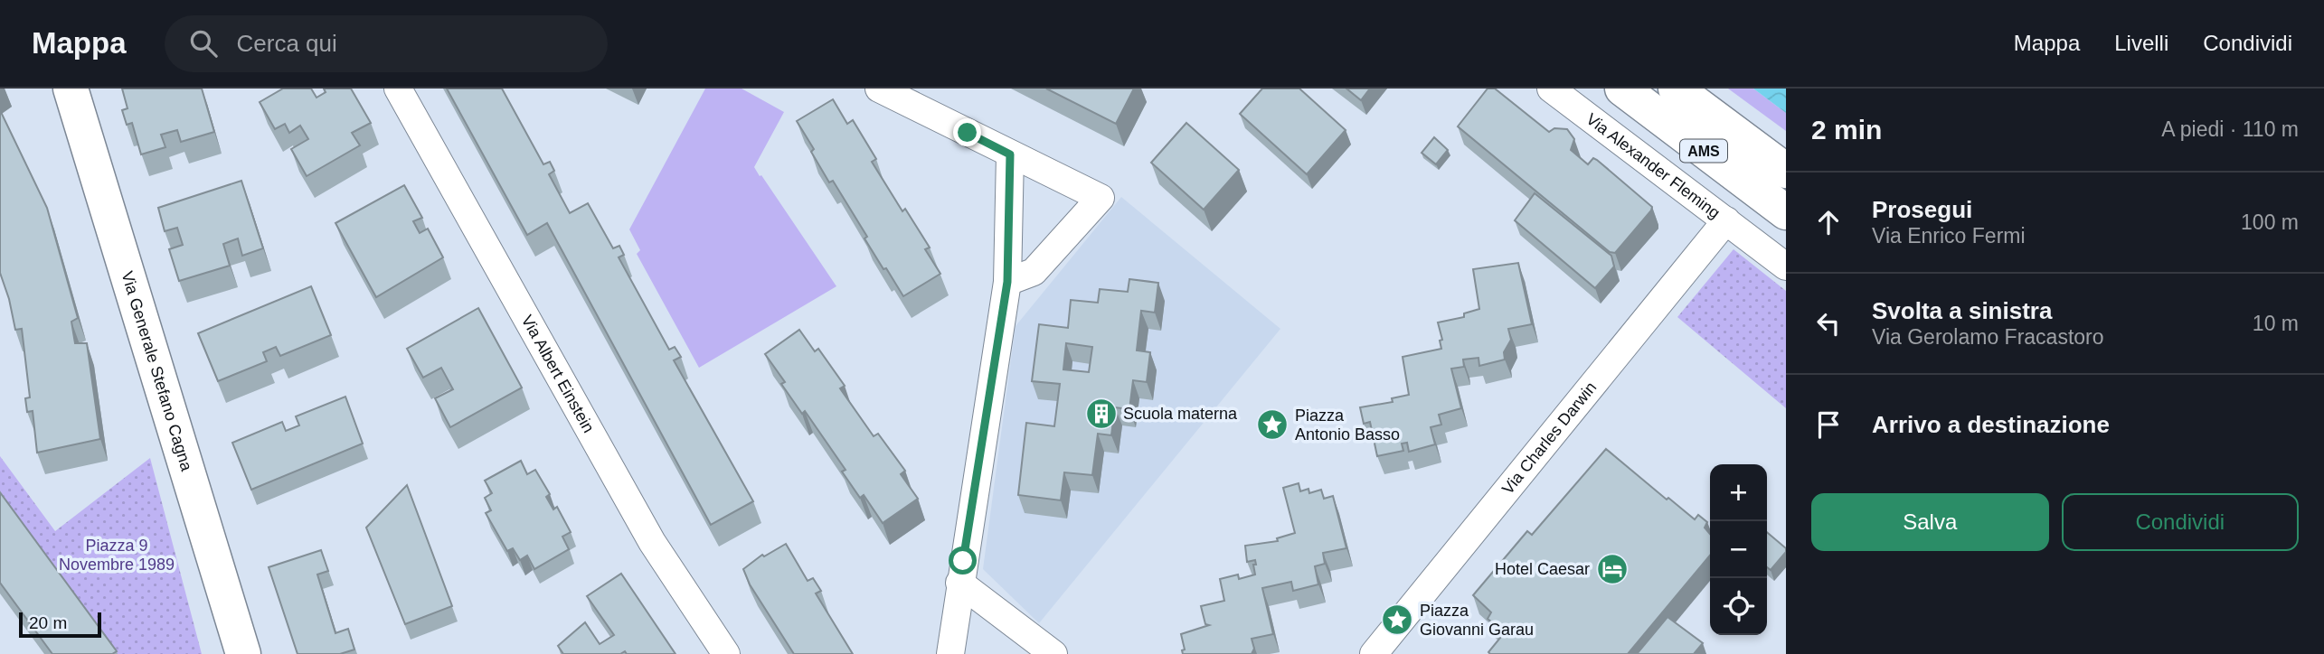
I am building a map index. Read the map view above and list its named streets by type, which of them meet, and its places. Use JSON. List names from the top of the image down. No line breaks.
{"streets":{"main road":["AMS","Via Generale Stefano Cagna"],"street":["Via Alexander Fleming","Via Albert Einstein","Via Charles Darwin"]},"crossings":[["Via Alexander Fleming","Via Charles Darwin"]],"parks":["Piazza 9 Novembre 1989"],"places":{"building":["Scuola materna"],"place":["Piazza Antonio Basso","Piazza Giovanni Garau"],"hotel":["Hotel Caesar"]},"scale_bar":"20 m","page":{"header":"Mappa","search":"Cerca qui","nav":["Mappa","Livelli","Condividi"],"heading":["2 min","A piedi · 110 m"],"list":[["Prosegui","Via Enrico Fermi","100 m"],["Svolta a sinistra","Via Gerolamo Fracastoro","10 m"],"Arrivo a destinazione"],"map_buttons":["+","−"],"buttons":["Salva","Condividi"],"scale":"20 m"}}
